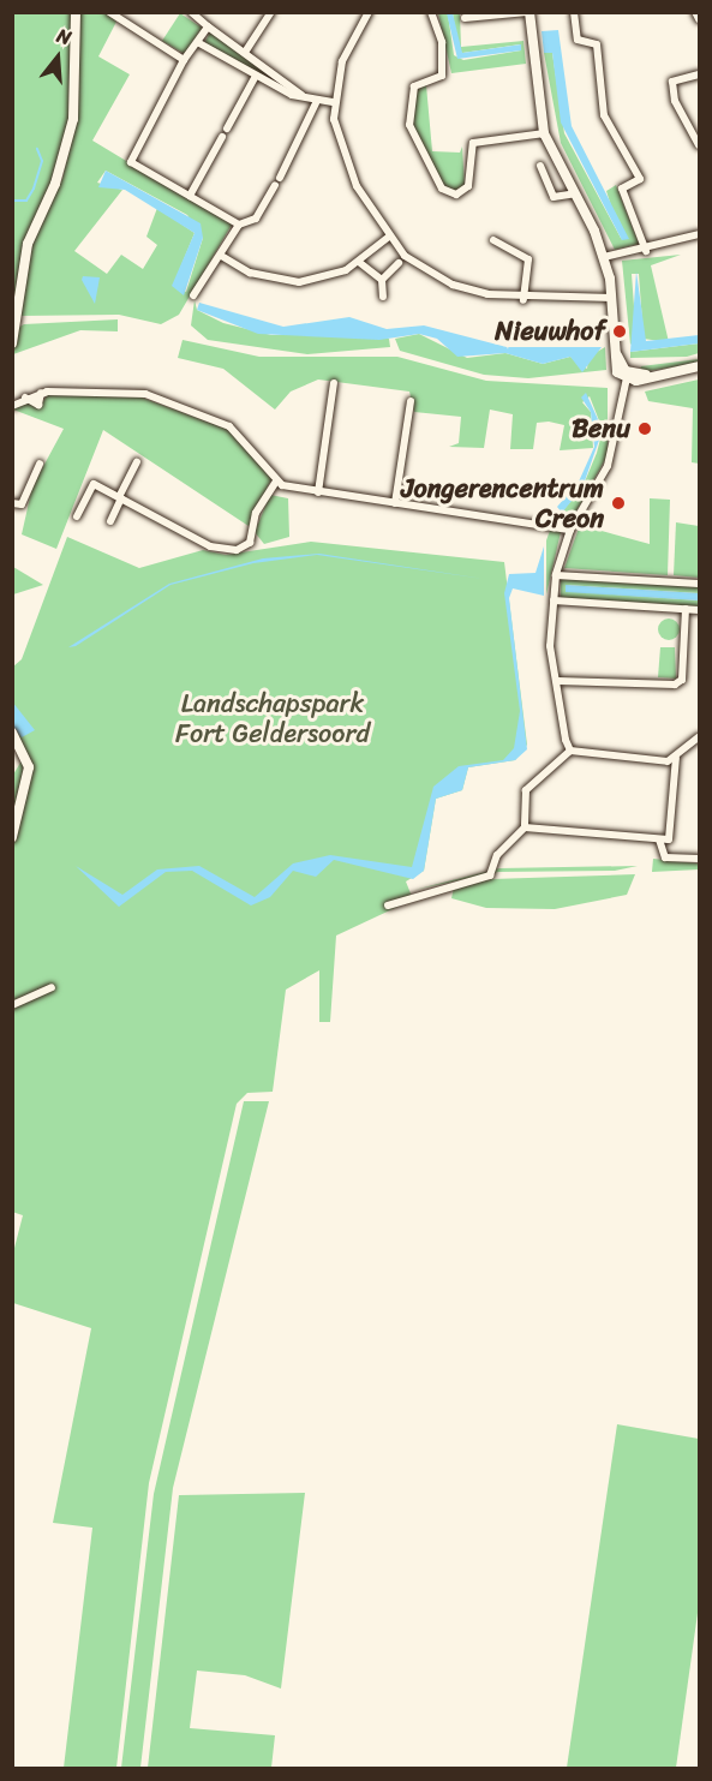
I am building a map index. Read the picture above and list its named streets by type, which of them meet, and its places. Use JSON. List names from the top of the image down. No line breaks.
{"parks":["Landschapspark Fort Geldersoord"],"places":["Nieuwhof","Benu","Jongerencentrum Creon"],"north":"top"}
